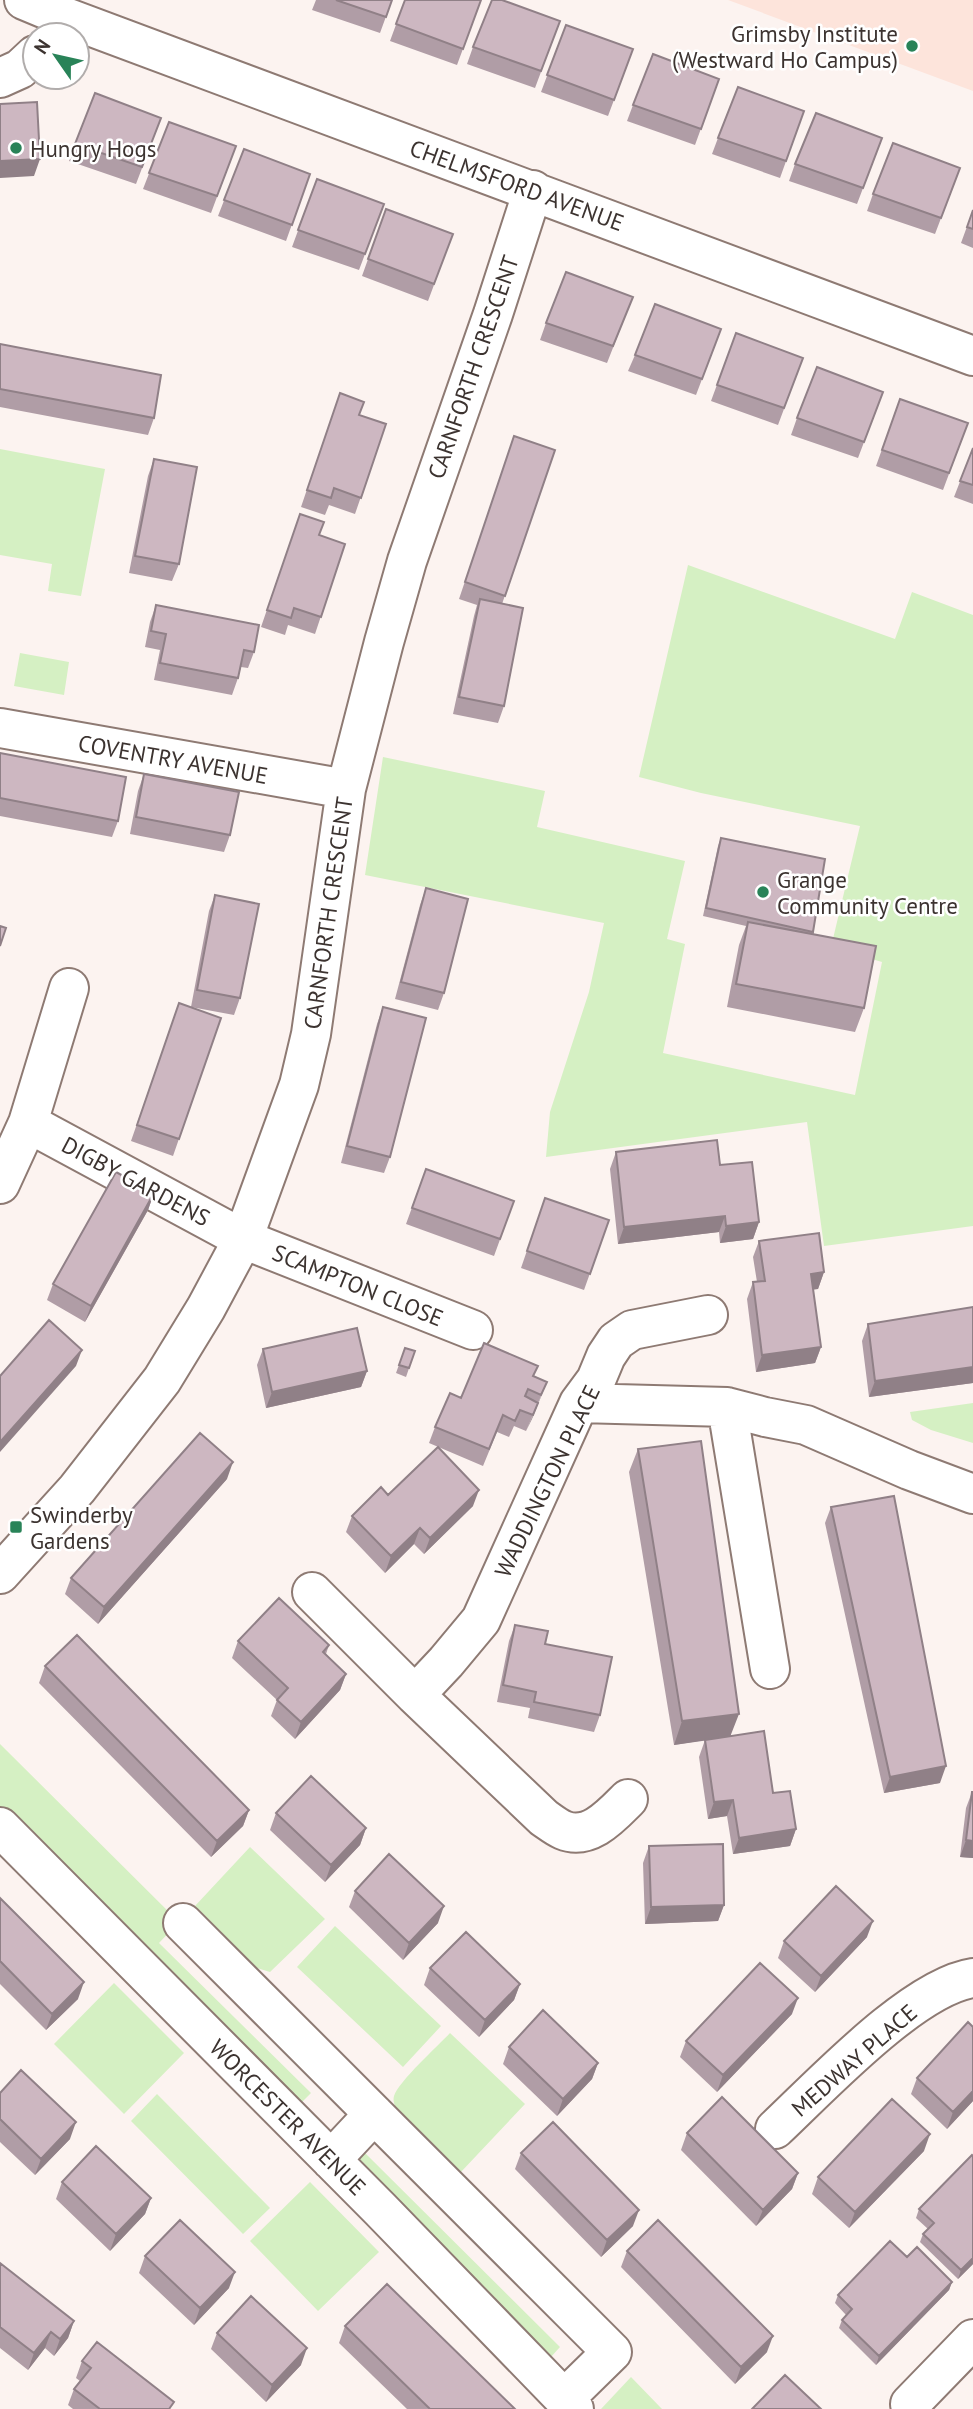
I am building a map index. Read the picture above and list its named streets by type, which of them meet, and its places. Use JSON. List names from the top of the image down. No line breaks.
{"streets":{"street":["CHELMSFORD AVENUE","CARNFORTH CRESCENT","COVENTRY AVENUE","DIGBY GARDENS","SCAMPTON CLOSE","WADDINGTON PLACE","MEDWAY PLACE","WORCESTER AVENUE"]},"crossings":[["CHELMSFORD AVENUE","CARNFORTH CRESCENT"],["CARNFORTH CRESCENT","COVENTRY AVENUE"],["CARNFORTH CRESCENT","DIGBY GARDENS"],["CARNFORTH CRESCENT","SCAMPTON CLOSE"],["DIGBY GARDENS","SCAMPTON CLOSE"]],"places":{"other":["Grimsby Institute (Westward Ho Campus)","Hungry Hogs","Grange Community Centre"],"transit":["Swinderby Gardens"]},"north":"top left"}
